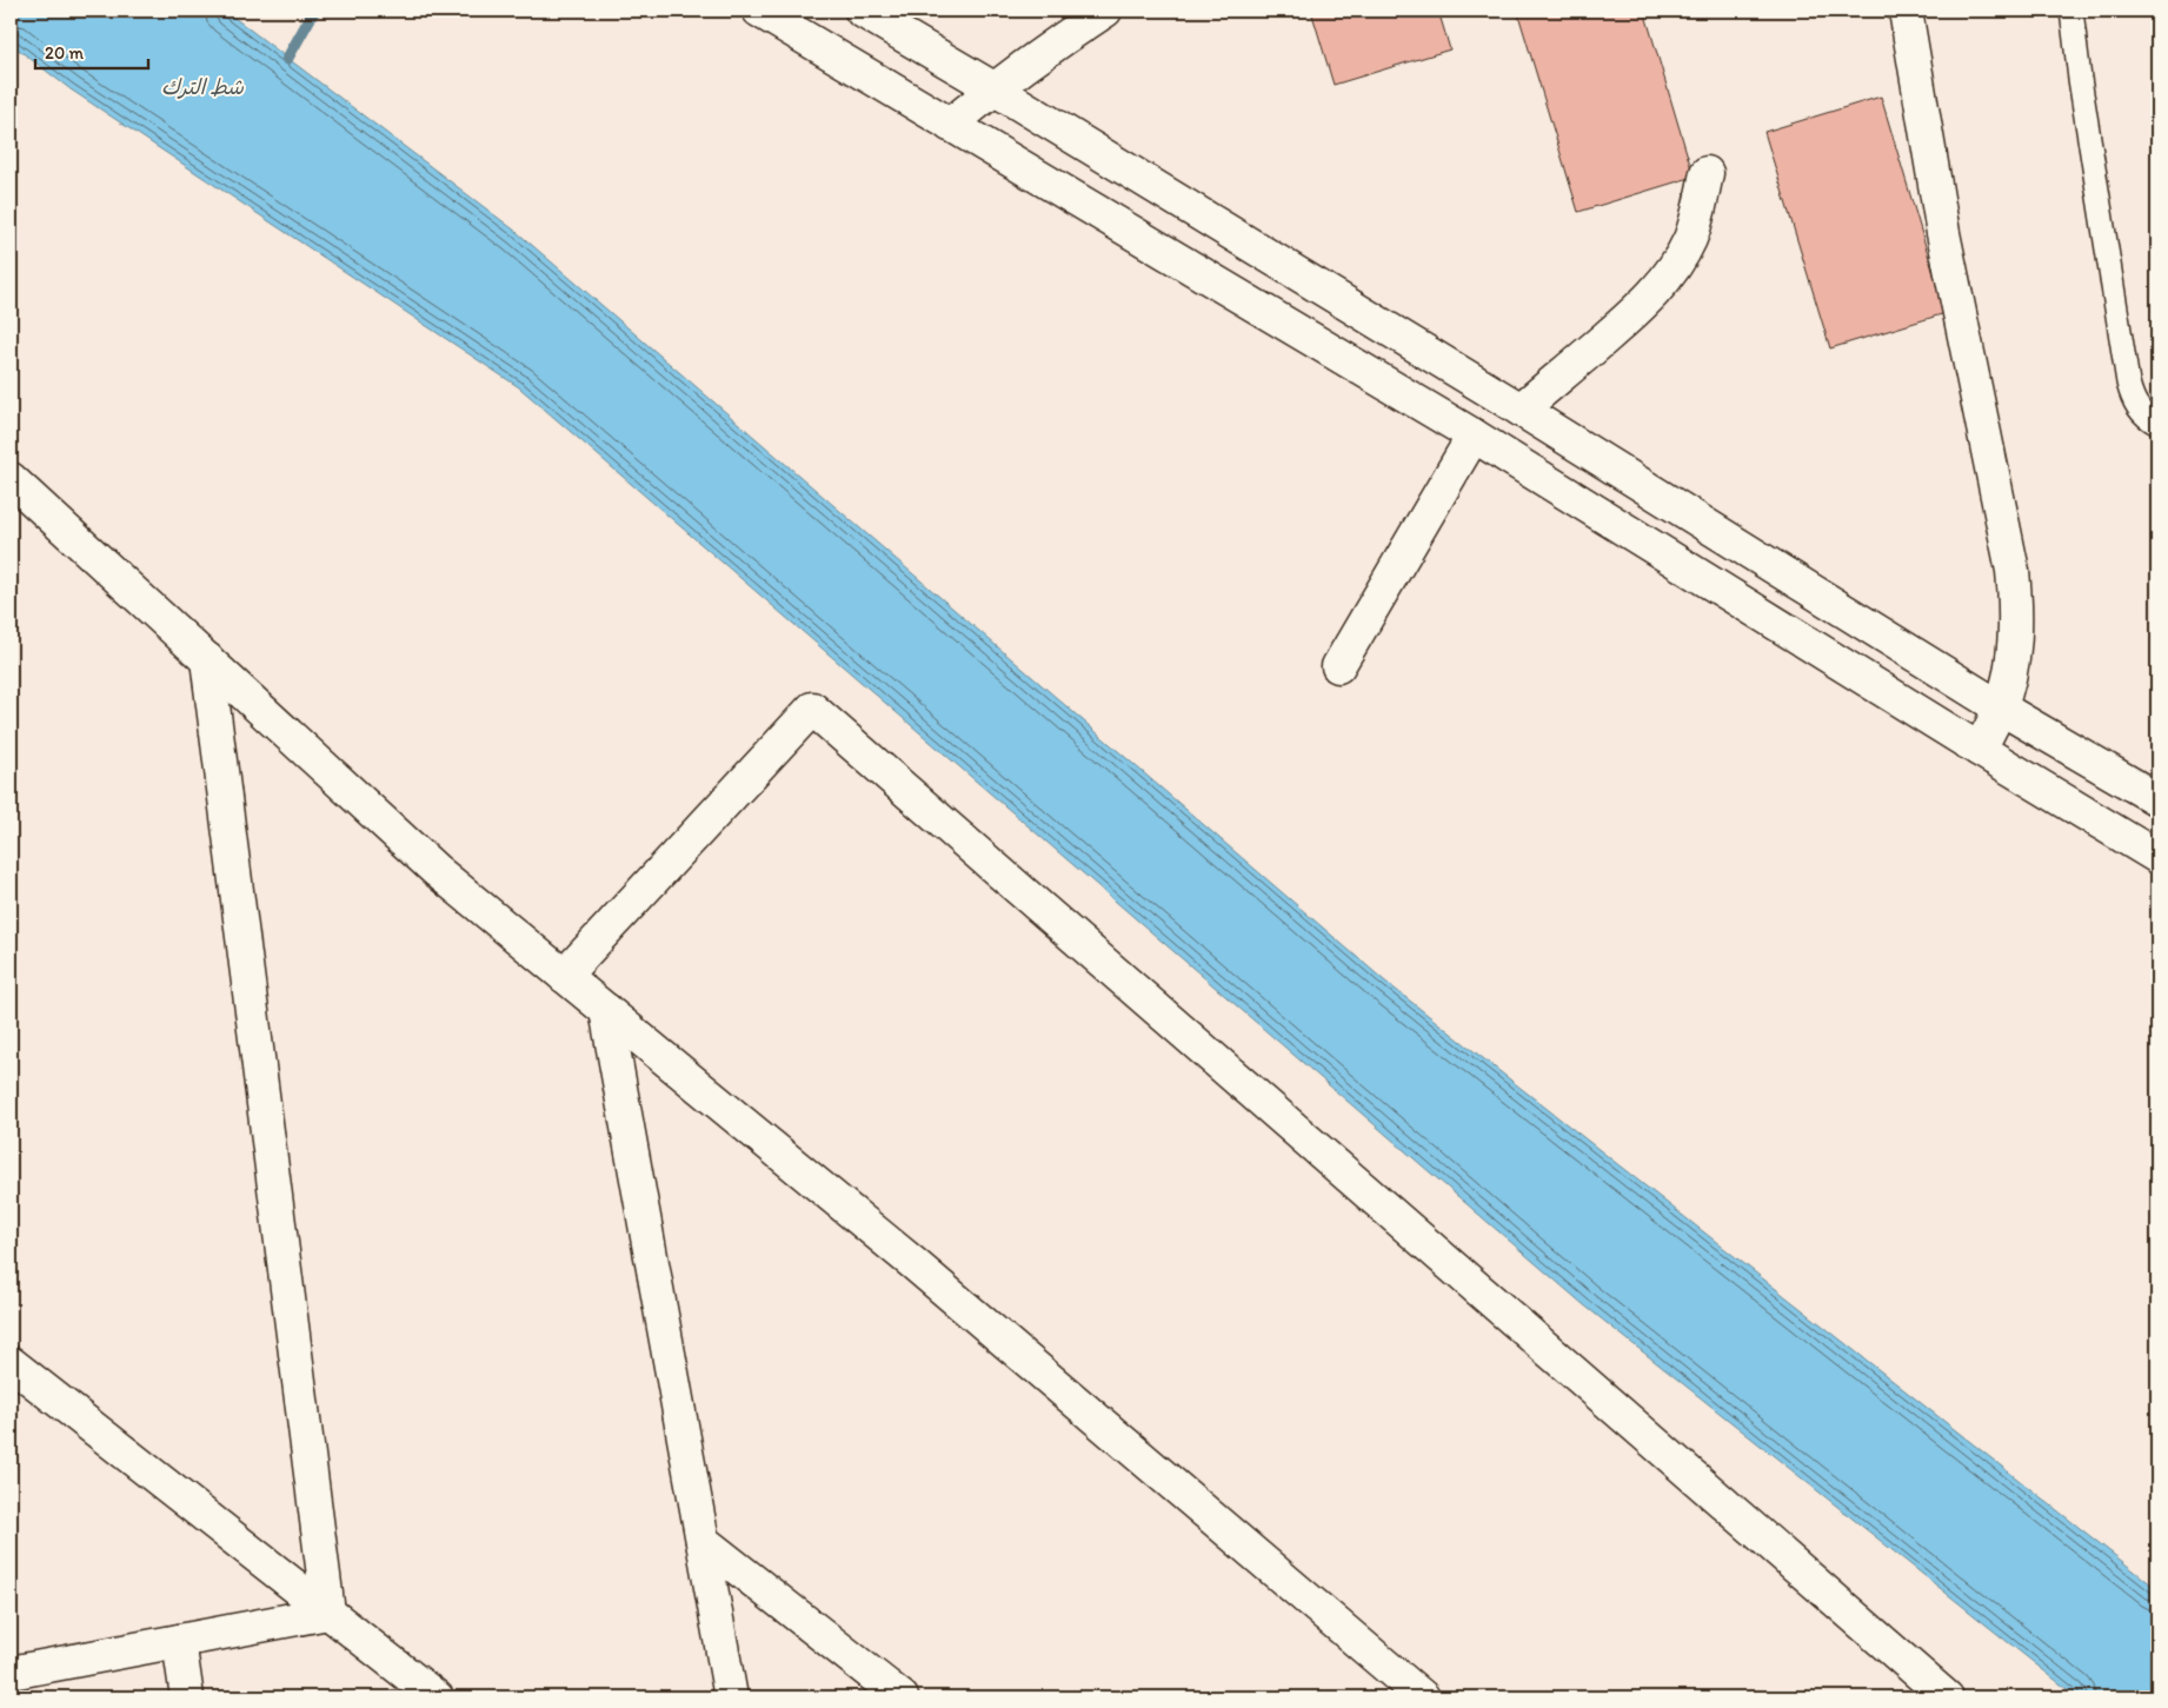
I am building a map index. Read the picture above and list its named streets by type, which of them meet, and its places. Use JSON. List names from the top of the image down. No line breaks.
{"water":["شط الترك"],"scale_bar":"20 m"}
